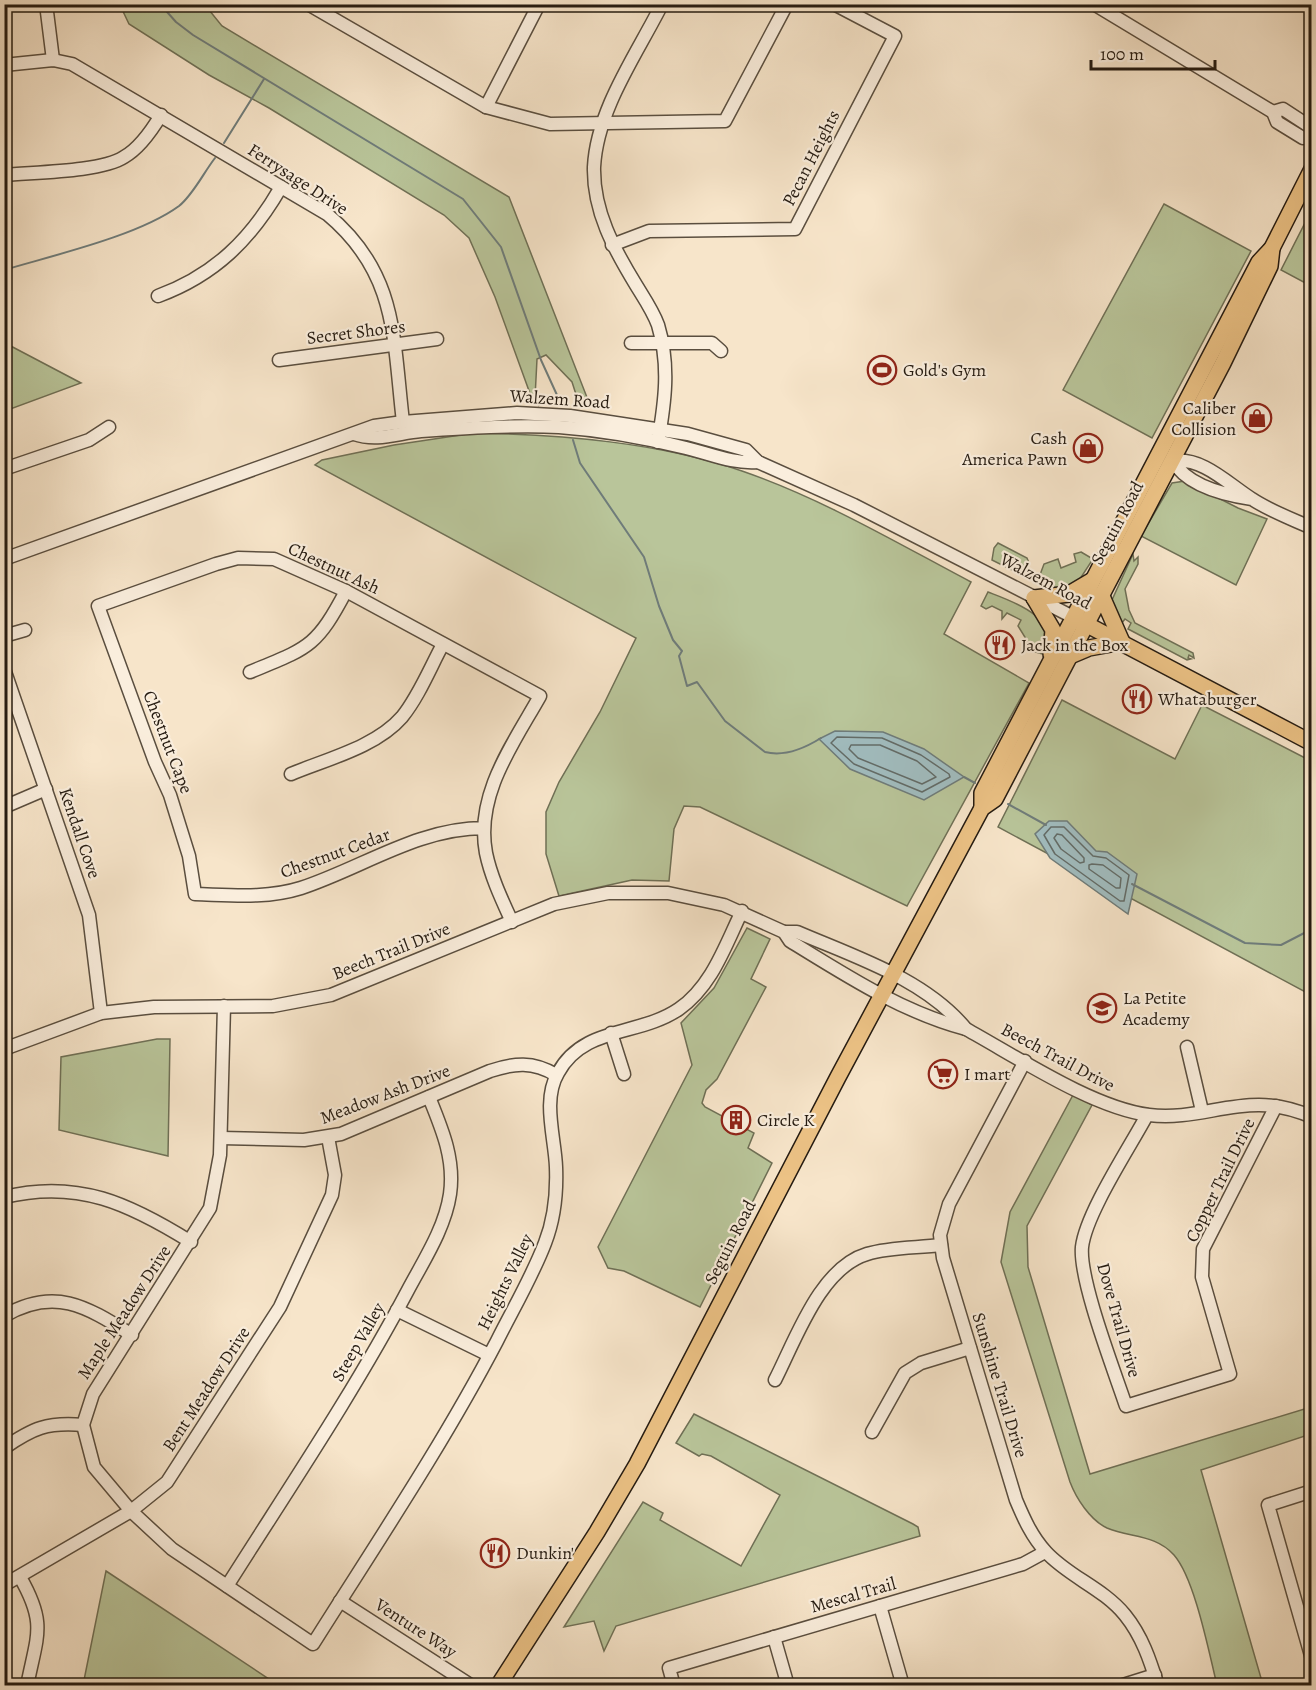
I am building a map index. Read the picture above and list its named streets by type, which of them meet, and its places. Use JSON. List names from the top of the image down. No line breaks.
{"streets":{"main road":["Walzem Road","Seguin Road"],"street":["Pecan Heights","Ferrysage Drive","Secret Shores","Chestnut Ash","Chestnut Cape","Kendall Cove","Chestnut Cedar","Beech Trail Drive","Meadow Ash Drive","Copper Trail Drive","Heights Valley","Maple Meadow Drive","Dove Trail Drive","Steep Valley","Sunshine Trail Drive","Bent Meadow Drive","Mescal Trail","Venture Way"]},"crossings":[["Ferrysage Drive","Secret Shores"],["Ferrysage Drive","Walzem Road"],["Walzem Road","Seguin Road"],["Seguin Road","Beech Trail Drive"],["Chestnut Ash","Chestnut Cape"],["Chestnut Ash","Chestnut Cedar"],["Chestnut Cape","Chestnut Cedar"],["Kendall Cove","Beech Trail Drive"],["Beech Trail Drive","Copper Trail Drive"],["Beech Trail Drive","Maple Meadow Drive"],["Beech Trail Drive","Dove Trail Drive"],["Beech Trail Drive","Sunshine Trail Drive"],["Meadow Ash Drive","Heights Valley"],["Meadow Ash Drive","Maple Meadow Drive"],["Meadow Ash Drive","Steep Valley"],["Meadow Ash Drive","Bent Meadow Drive"],["Copper Trail Drive","Dove Trail Drive"],["Heights Valley","Steep Valley"],["Heights Valley","Venture Way"],["Sunshine Trail Drive","Mescal Trail"]],"places":{"sports":["Gold's Gym"],"shop":["Caliber Collision","Cash America Pawn"],"restaurant":["Jack in the Box","Whataburger","Dunkin'"],"school or university":["La Petite Academy"],"supermarket":["I mart"],"building":["Circle K"]},"scale_bar":"100 m"}
